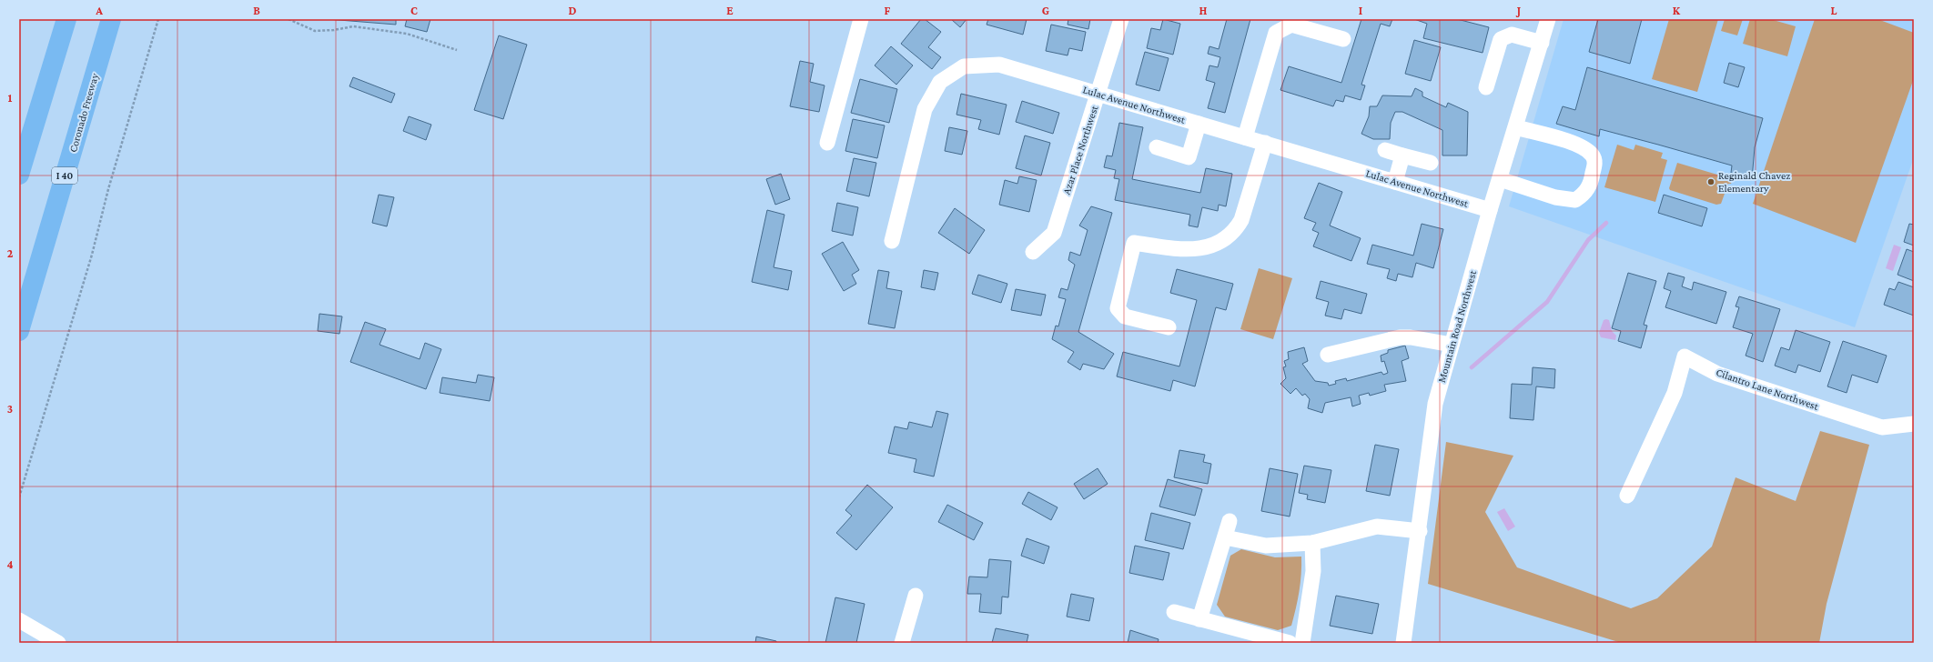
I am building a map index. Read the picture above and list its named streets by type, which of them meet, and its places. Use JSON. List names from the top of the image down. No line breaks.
{"streets":{"highway":["Coronado Freeway","I 40"],"street":["Lulac Avenue Northwest","Azar Place Northwest","Mountain Road Northwest","Cilantro Lane Northwest"]},"crossings":[["Lulac Avenue Northwest","Azar Place Northwest"],["Lulac Avenue Northwest","Mountain Road Northwest"]],"places":["Reginald Chavez Elementary"],"grid":{"columns":["A","B","C","D","E","F","G","H","I","J","K","L"],"rows":["1","2","3","4"]}}
